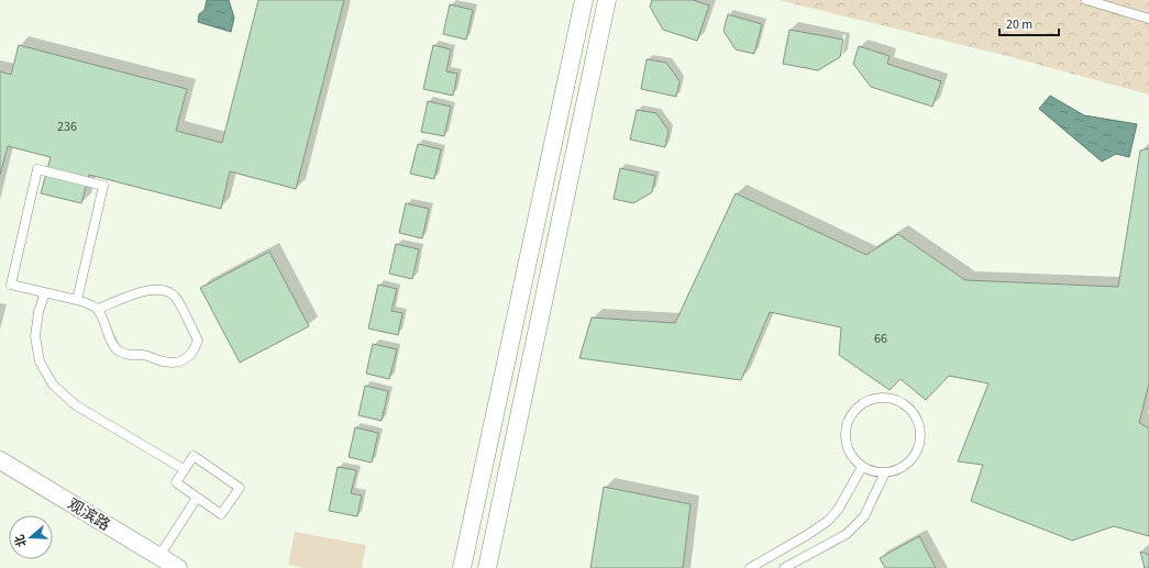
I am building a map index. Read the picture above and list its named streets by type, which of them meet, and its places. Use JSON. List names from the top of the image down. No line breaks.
{"streets":{"street":["观滨路"]},"house_numbers":["236","66"],"scale_bar":"20 m","north":"left"}
